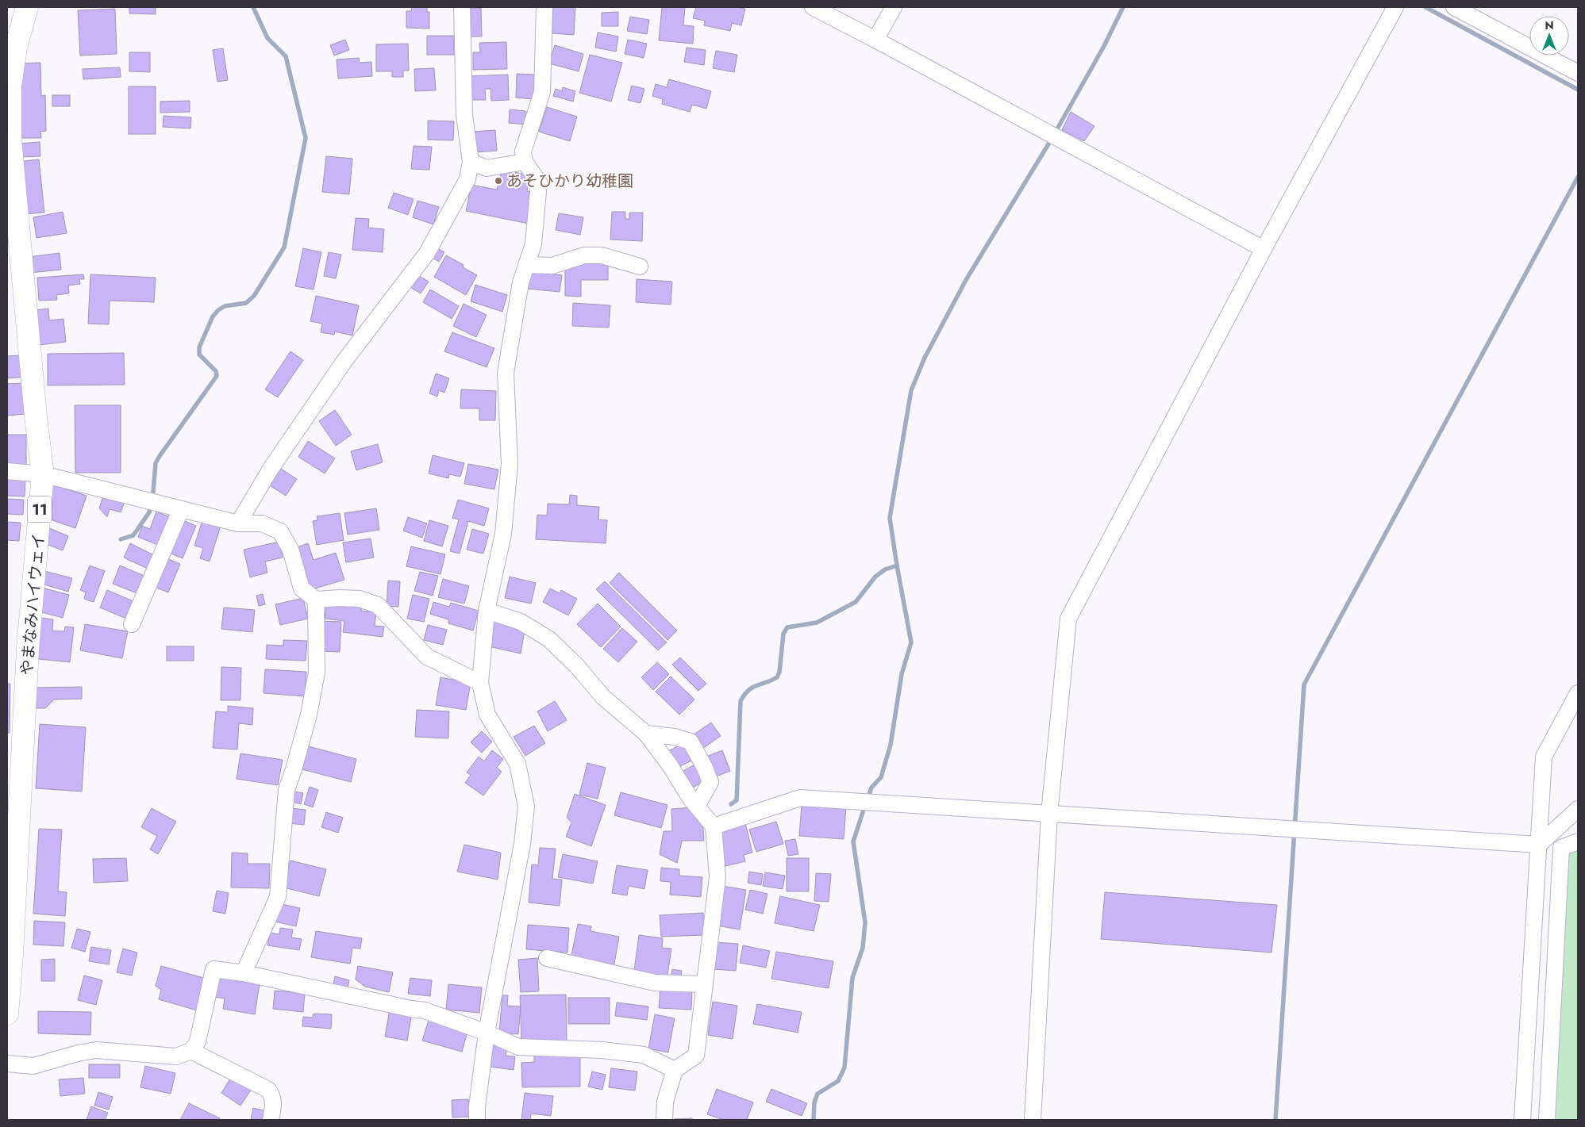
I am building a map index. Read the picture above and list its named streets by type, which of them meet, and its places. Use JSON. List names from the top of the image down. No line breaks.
{"streets":{"main road":["11","やまなみハイウェイ"]},"places":["あそひかり幼稚園"],"north":"top"}
